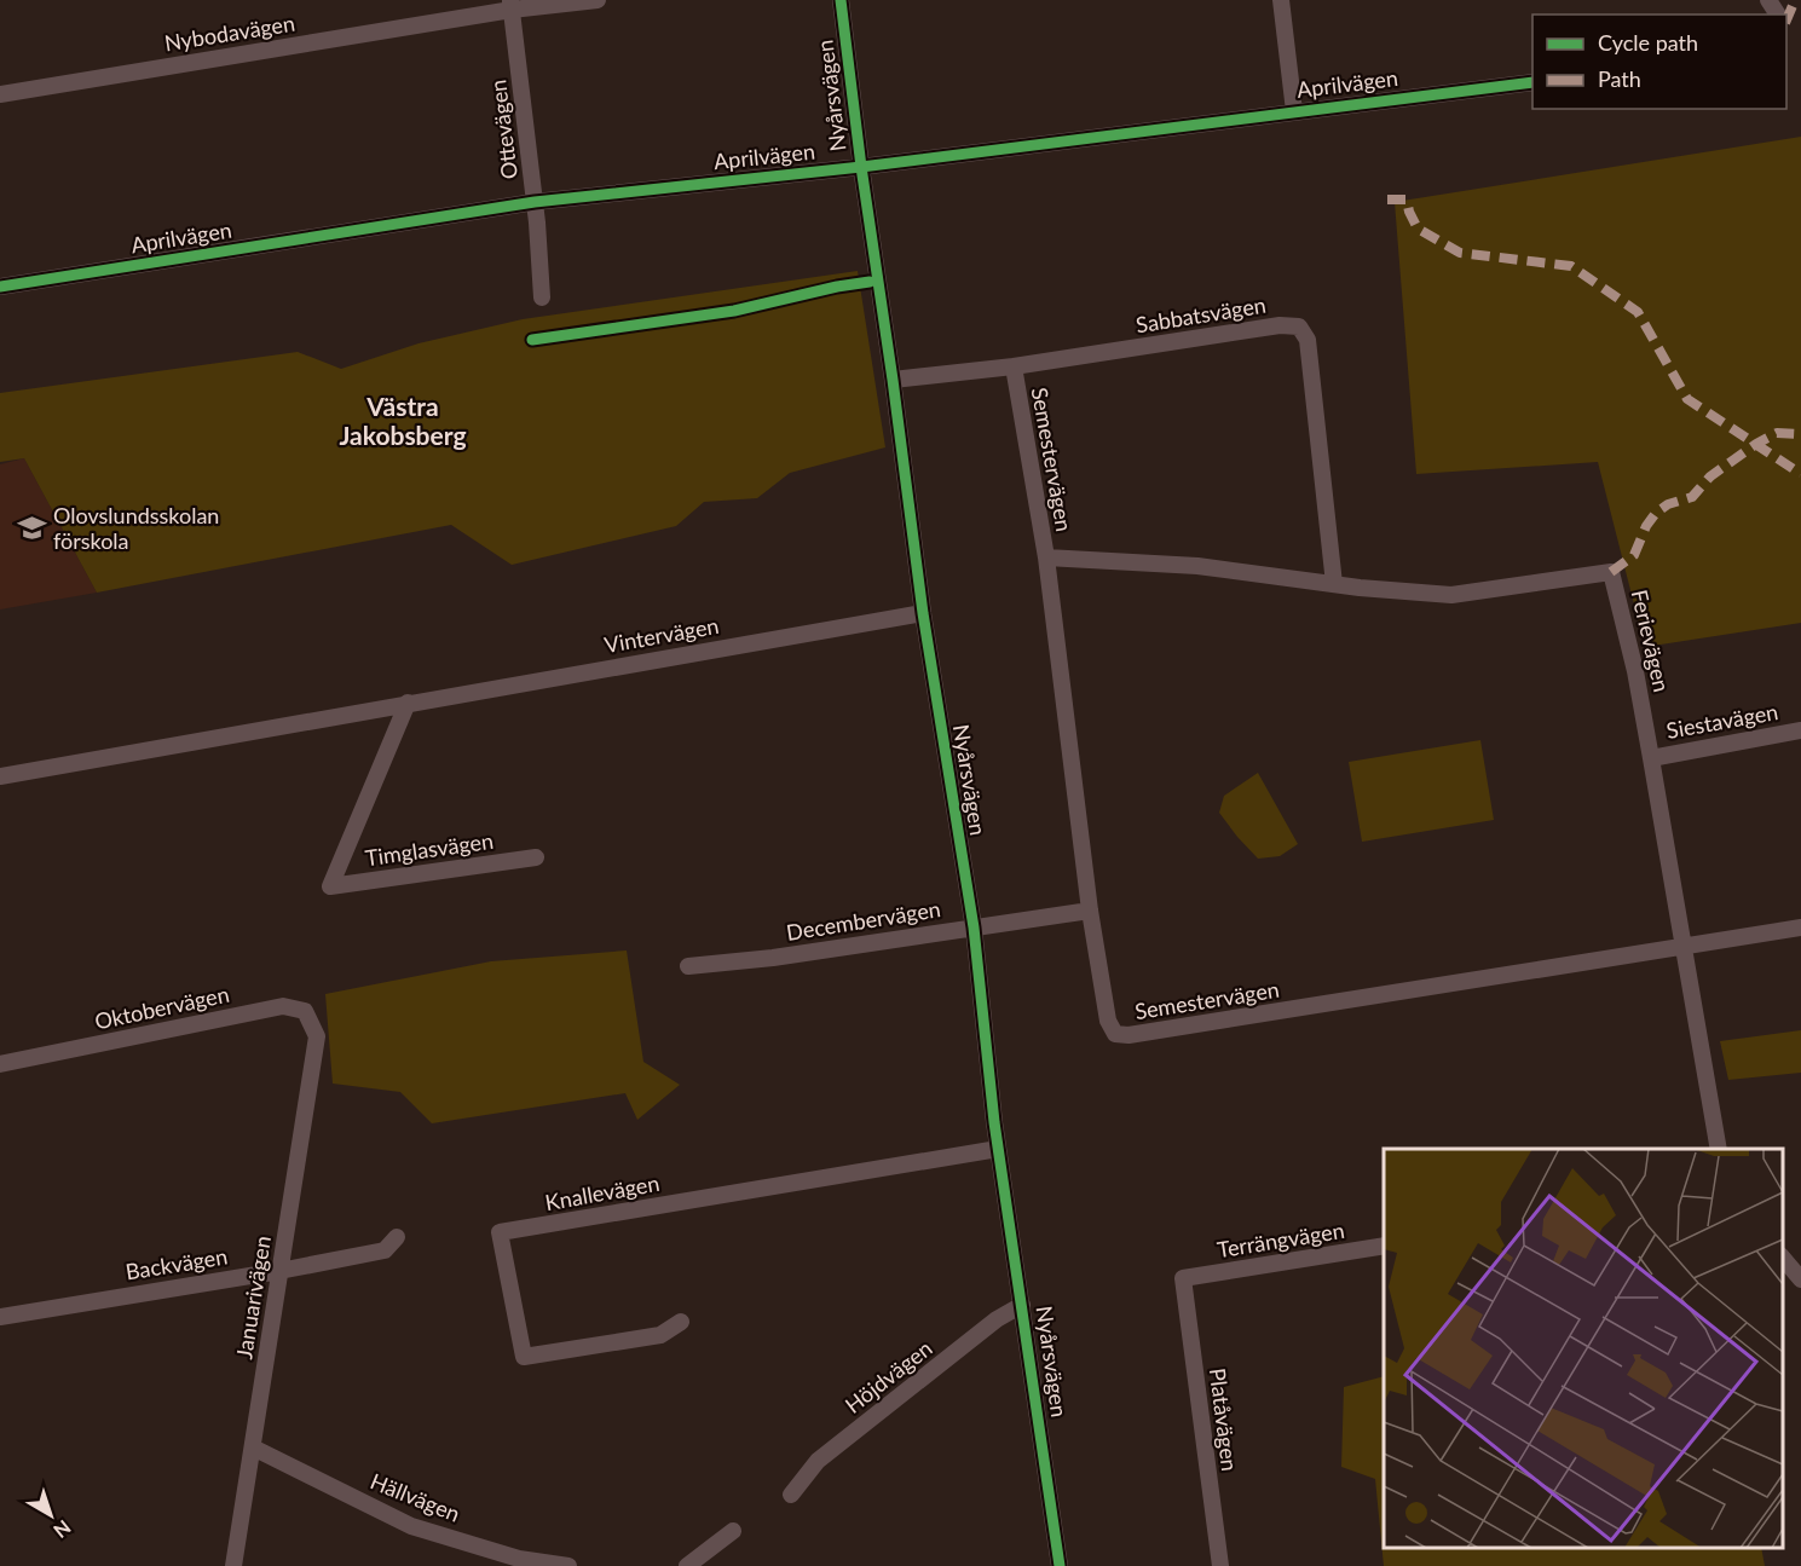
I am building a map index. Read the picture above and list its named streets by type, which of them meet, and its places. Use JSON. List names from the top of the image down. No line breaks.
{"streets":{"street":["Nybodavägen","Aprilvägen","Nyårsvägen","Ottevägen","Sabbatsvägen","Semestervägen","Vintervägen","Ferievägen","Siestavägen","Timglasvägen","Decembervägen","Oktobervägen","Knallevägen","Terrängvägen","Backvägen","Januarivägen","Höjdvägen","Platåvägen","Hällvägen"]},"crossings":[["Nybodavägen","Ottevägen"],["Aprilvägen","Nyårsvägen"],["Aprilvägen","Ottevägen"],["Nyårsvägen","Sabbatsvägen"],["Nyårsvägen","Vintervägen"],["Nyårsvägen","Decembervägen"],["Nyårsvägen","Knallevägen"],["Nyårsvägen","Höjdvägen"],["Sabbatsvägen","Semestervägen"],["Sabbatsvägen","Ferievägen"],["Semestervägen","Ferievägen"],["Semestervägen","Decembervägen"],["Vintervägen","Timglasvägen"],["Ferievägen","Siestavägen"],["Oktobervägen","Januarivägen"],["Terrängvägen","Platåvägen"],["Backvägen","Januarivägen"],["Januarivägen","Hällvägen"]],"districts":["Västra Jakobsberg"],"places":{"school or university":["Olovslundsskolan förskola"]},"legend":["Cycle path","Path"],"north":"bottom right"}
